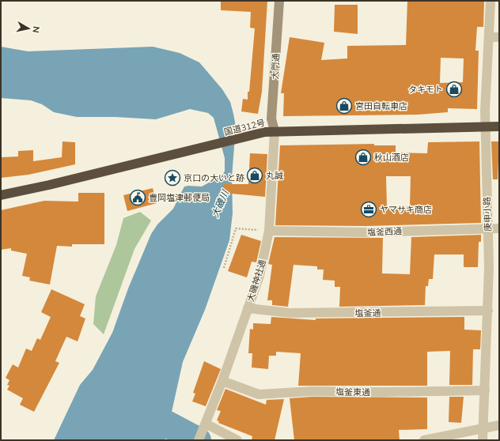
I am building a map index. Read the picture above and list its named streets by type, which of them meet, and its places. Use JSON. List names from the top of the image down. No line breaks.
{"streets":{"highway":["国道312号"],"street":["大門通","庚申小路","塩釜西通","大磯神社通","塩釜通","塩釜東通"]},"crossings":[["大門通","国道312号"],["大門通","大磯神社通"],["国道312号","庚申小路"],["国道312号","大磯神社通"],["庚申小路","塩釜西通"],["庚申小路","塩釜通"],["庚申小路","塩釜東通"],["塩釜西通","大磯神社通"],["大磯神社通","塩釜通"],["大磯神社通","塩釜東通"]],"water":["大磯川"],"places":{"shop":["タキモト","宮田自転車店","秋山酒店","丸誠"],"place":["京口の大いと跡"],"public building":["豊岡塩津郵便局"],"office":["ヤマサキ商店"]},"north":"right"}
